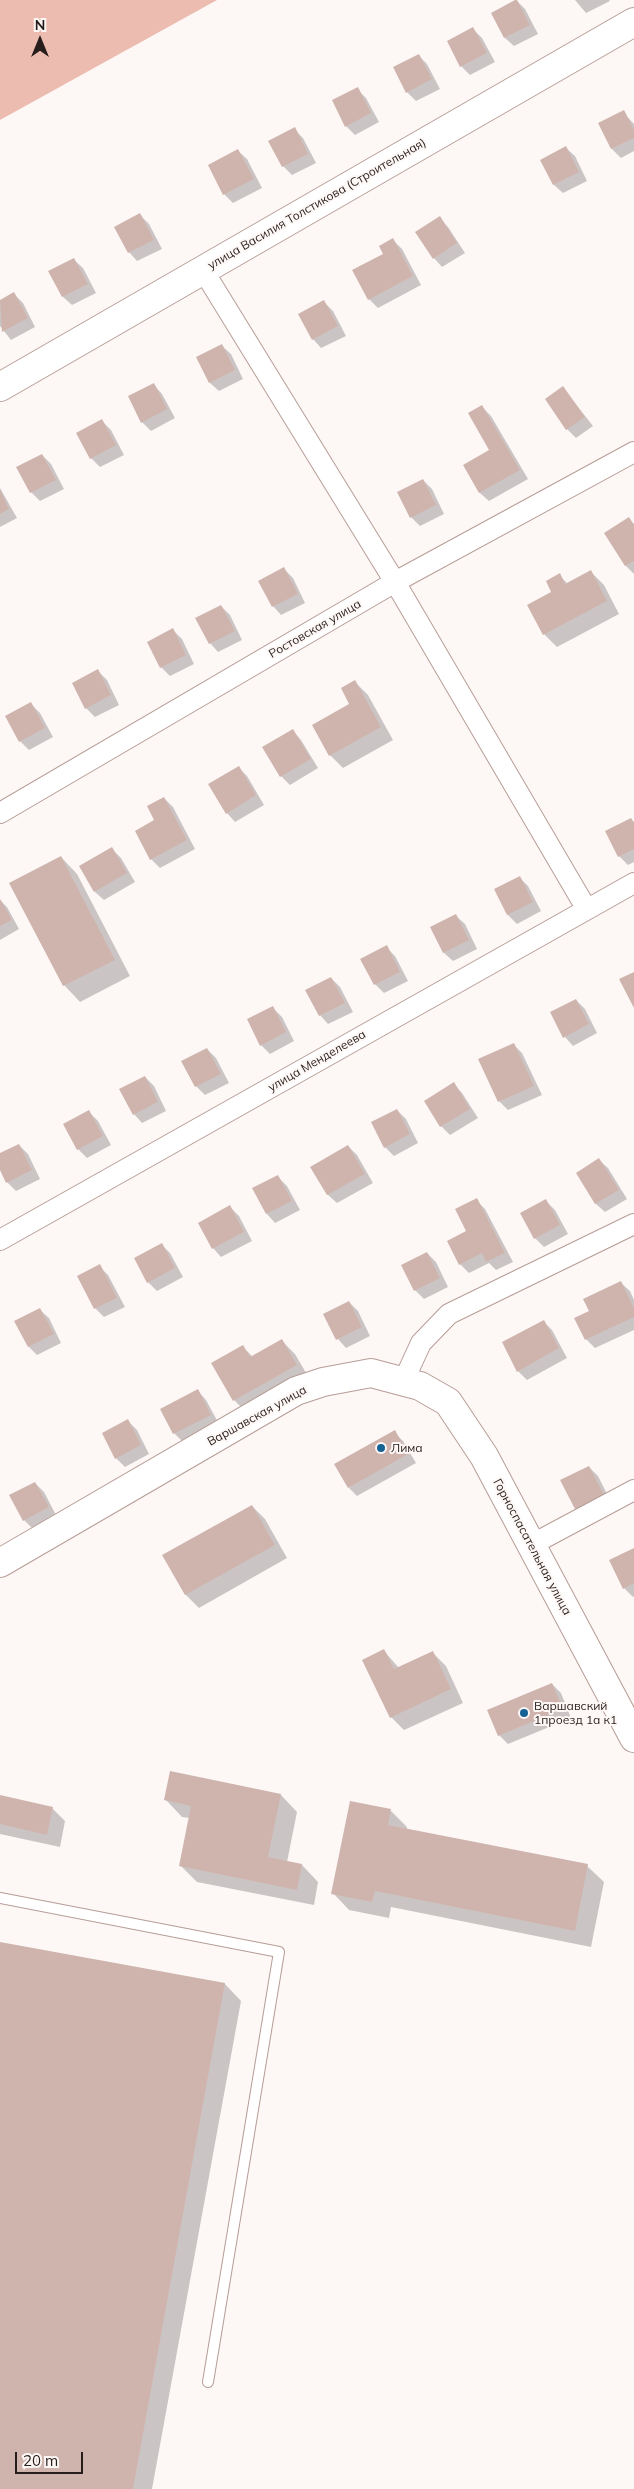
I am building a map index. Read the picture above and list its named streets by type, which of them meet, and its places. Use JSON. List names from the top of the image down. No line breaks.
{"streets":{"main road":["улица Василия Толстикова (Строительная)","Варшавская улица","Горноспасательная улица"],"street":["Ростовская улица","улица Менделеева"]},"crossings":[["Варшавская улица","Горноспасательная улица"]],"places":["Лима","Варшавский 1проезд 1а к1"],"scale_bar":"20 m","north":"top"}
